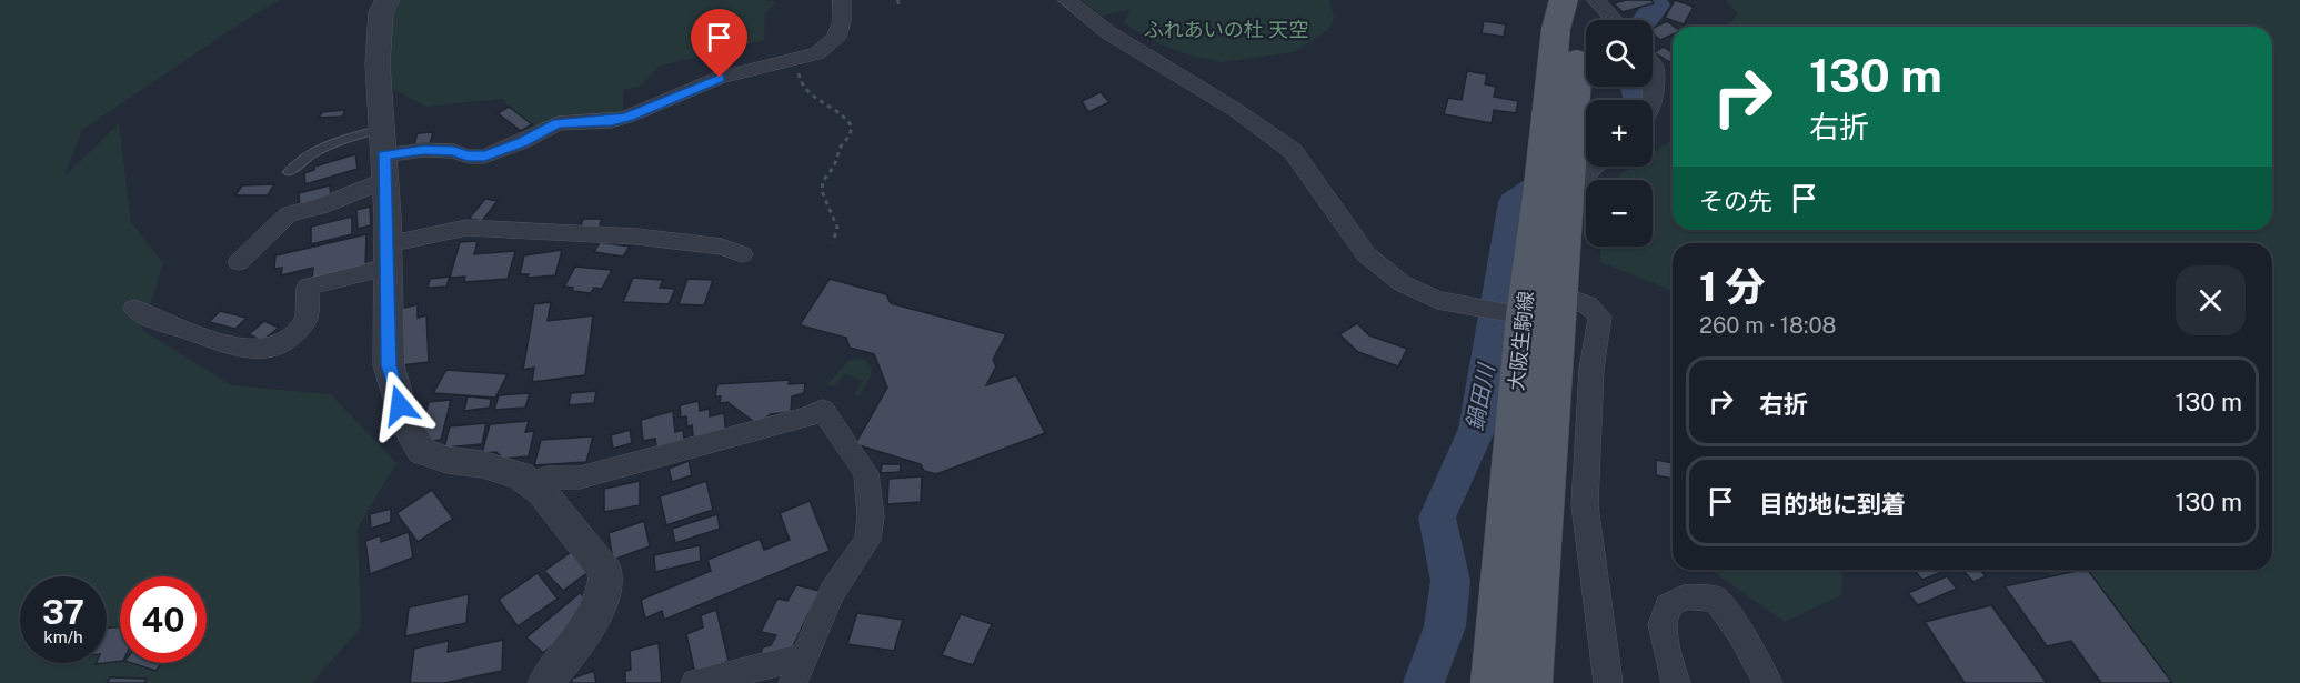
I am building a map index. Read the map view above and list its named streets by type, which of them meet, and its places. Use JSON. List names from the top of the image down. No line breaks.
{"streets":{"main road":["大阪生駒線"]},"water":["鍋田川"],"parks":["ふれあいの杜 天空"],"page":{"map_buttons":["+","−"],"turn":["130 m","右折"],"then":"その先","heading":["1 分","260 m · 18:08"],"list":[{"name":"右折","value":"130 m"},{"name":"目的地に到着","value":"130 m"}],"speed":"37 km/h","limit":"40"}}
